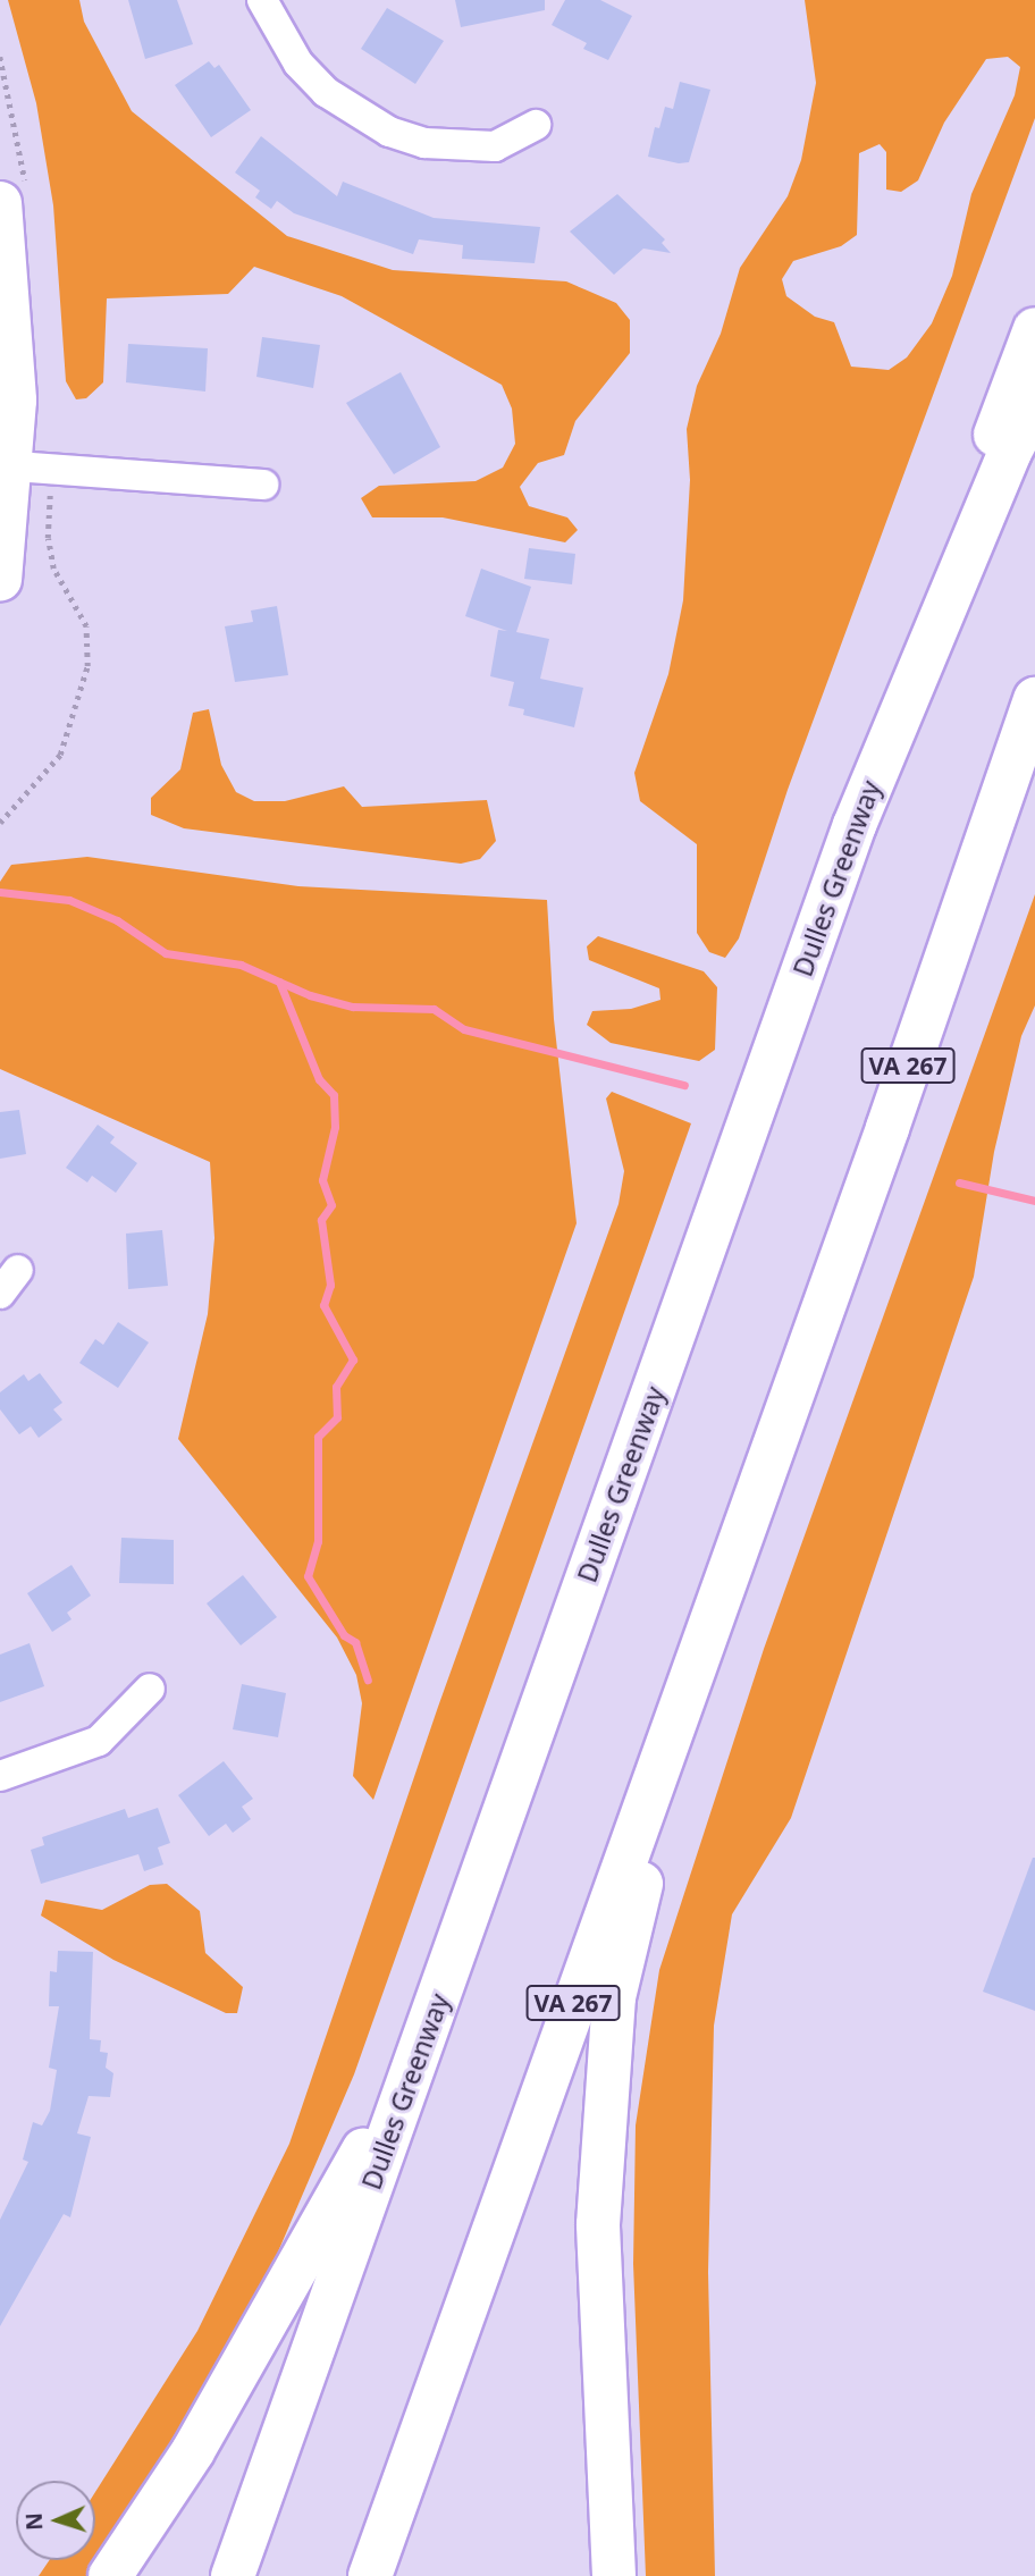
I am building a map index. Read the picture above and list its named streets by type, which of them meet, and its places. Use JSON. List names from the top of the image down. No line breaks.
{"streets":{"main road":["Dulles Greenway","VA 267"]},"north":"left"}
